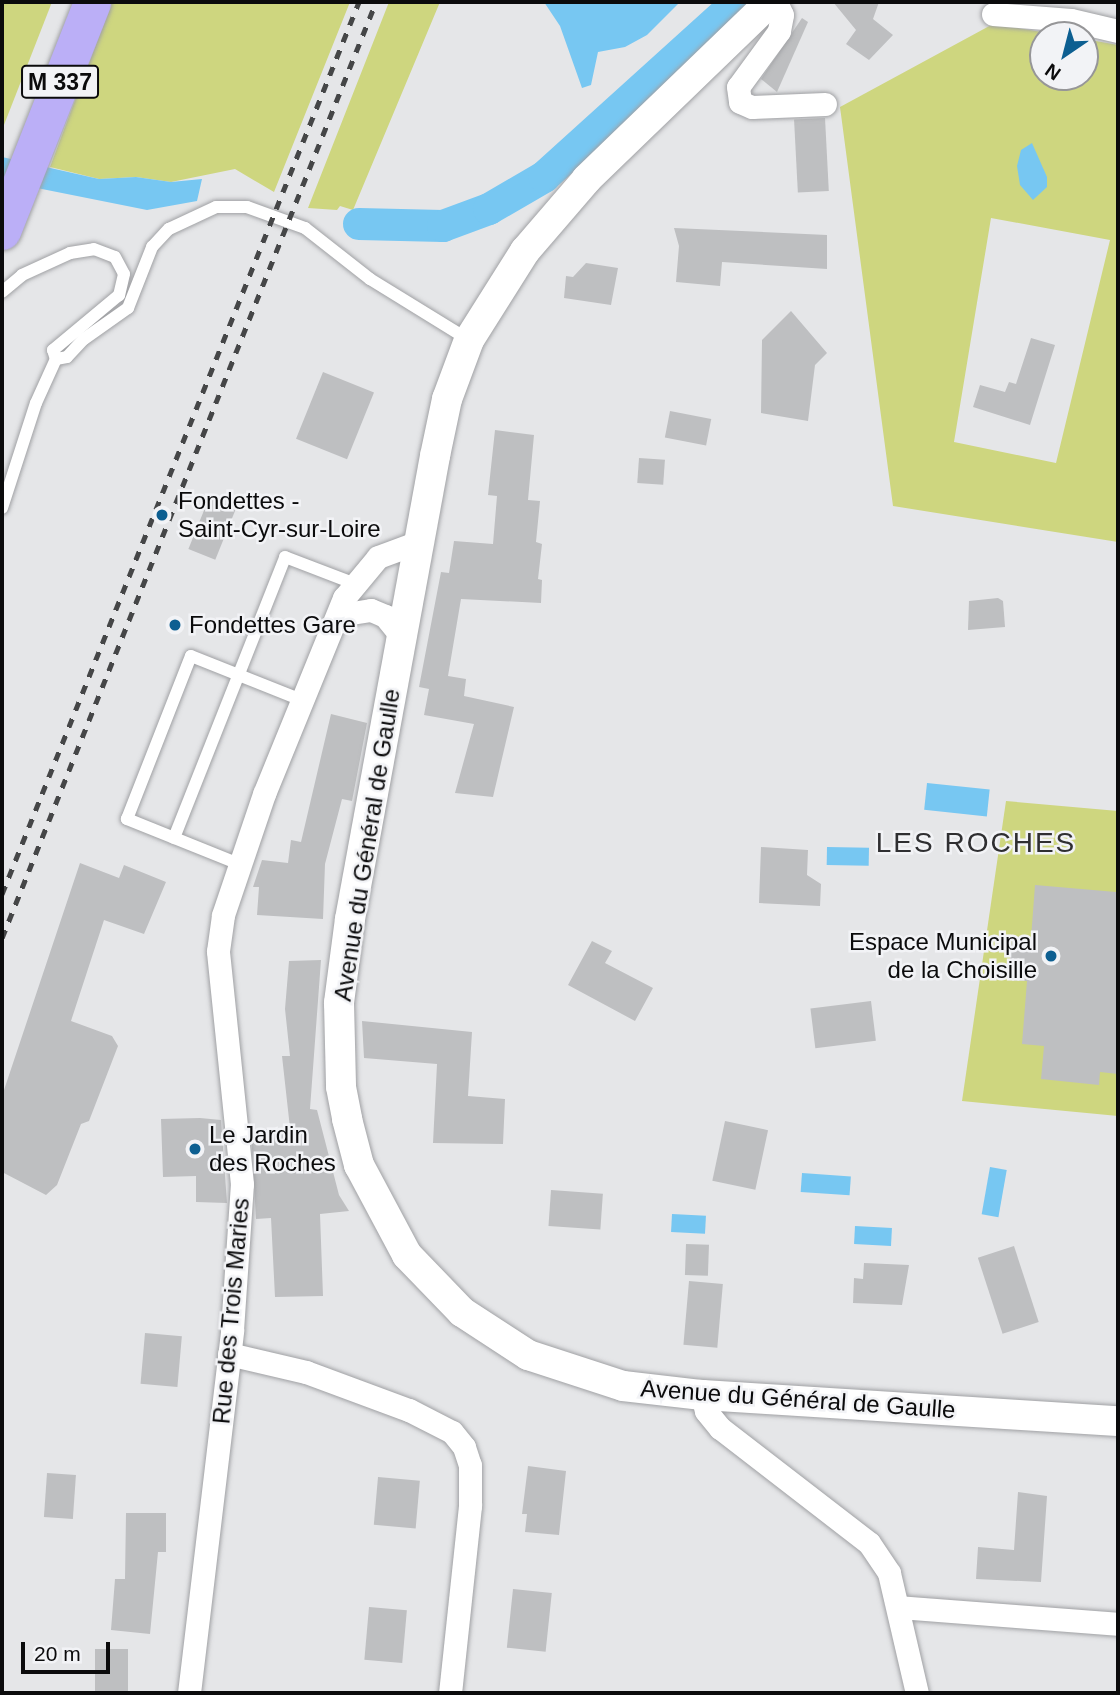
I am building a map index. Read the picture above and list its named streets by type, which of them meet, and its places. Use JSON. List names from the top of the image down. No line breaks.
{"streets":{"main road":["M 337"],"street":["Avenue du Général de Gaulle","Rue des Trois Maries"]},"crossings":[["Avenue du Général de Gaulle","Rue des Trois Maries"]],"districts":["LES ROCHES"],"places":["Fondettes - Saint-Cyr-sur-Loire","Fondettes Gare","Espace Municipal de la Choisille","Le Jardin des Roches"],"scale_bar":"20 m","north":"bottom left"}
